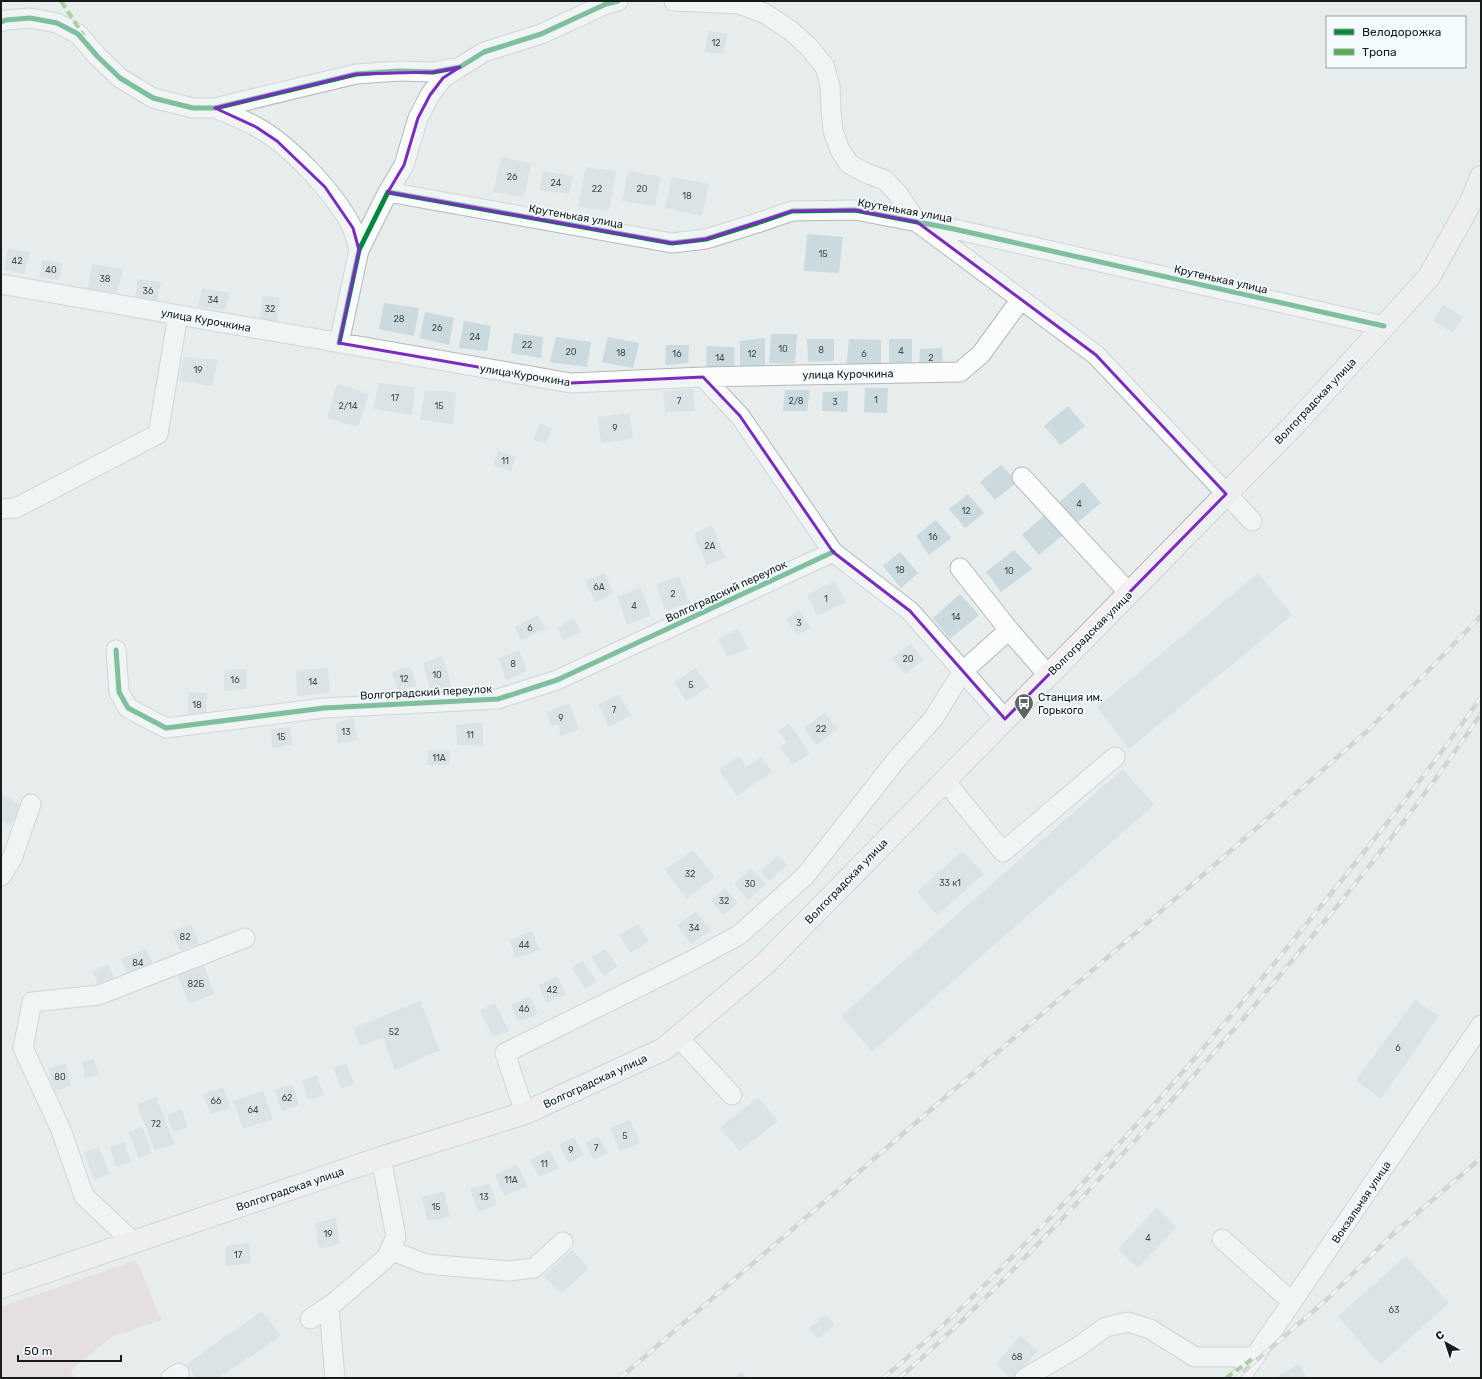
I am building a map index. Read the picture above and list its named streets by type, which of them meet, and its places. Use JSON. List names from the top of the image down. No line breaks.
{"streets":{"main road":["Волгоградская улица"],"street":["Крутенькая улица","улица Курочкина","Волгоградский переулок","Вокзальная улица"]},"crossings":[["Крутенькая улица","Волгоградская улица"]],"places":{"bus stop":["Станция им. Горького"]},"house_numbers":["12","26","24","22","20","18","15","42","40","38","36","34","32","28","26","24","22","10","8","4","20","18","16","12","6","14","2","19","17","1","7","2/8","3","2/14","15","9","11","4","12","16","2А","18","10","6А","2","1","4","14","3","6","20","8","10","12","16","14","5","18","7","9","22","13","11","15","11А","32","33 к1","30","32","34","82","44","84","82Б","42","46","52","6","80","62","66","64","72","5","7","9","11","11А","13","15","19","4","17","63","68"],"legend":["Велодорожка","Тропа"],"scale_bar":"50 m","north":"top left"}
